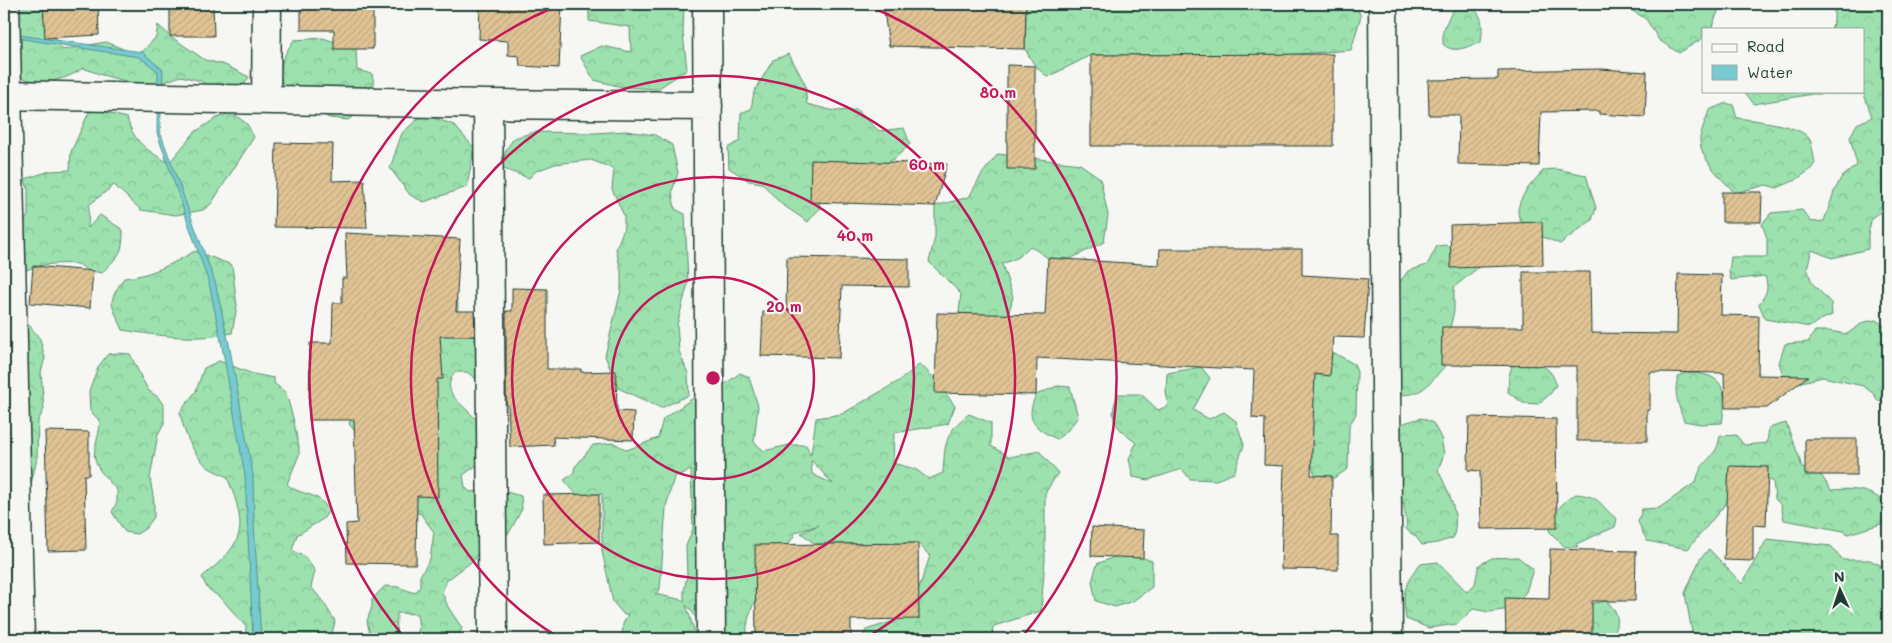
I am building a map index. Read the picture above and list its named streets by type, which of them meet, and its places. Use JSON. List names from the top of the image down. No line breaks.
{"legend":["Road","Water"],"north":"top","rings":["80 m","60 m","40 m","20 m"]}
